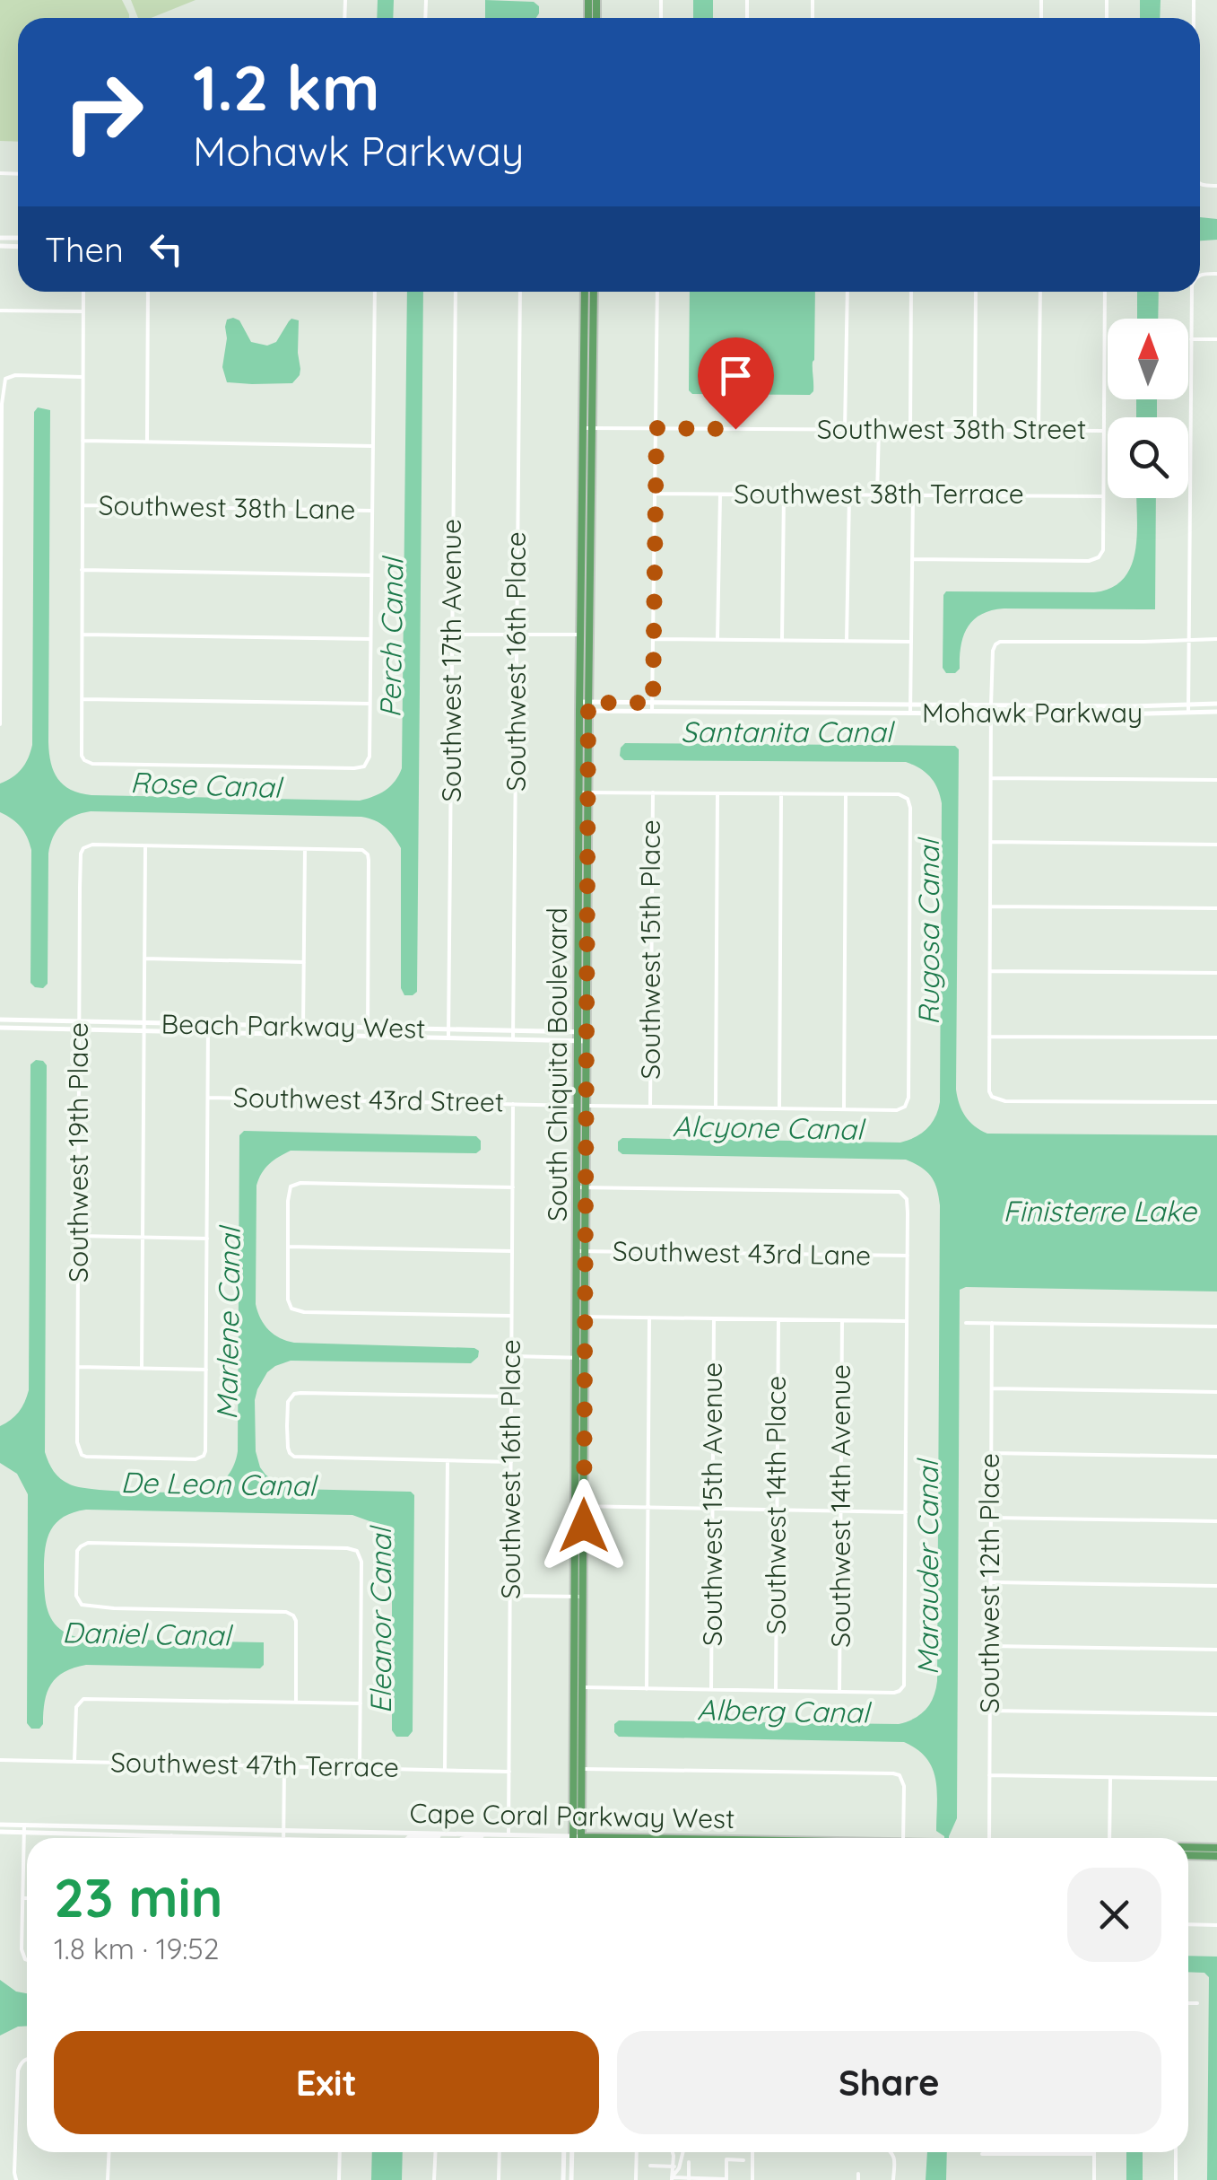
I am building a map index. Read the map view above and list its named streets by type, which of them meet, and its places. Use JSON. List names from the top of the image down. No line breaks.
{"streets":{"main road":["South Chiquita Boulevard"],"street":["Southwest 38th Street","Southwest 38th Terrace","Southwest 38th Lane","Southwest 17th Avenue","Southwest 16th Place","Mohawk Parkway","Southwest 15th Place","Beach Parkway West","Southwest 43rd Street","Southwest 19th Place","Southwest 43rd Lane","Southwest 15th Avenue","Southwest 14th Place","Southwest 14th Avenue","Southwest 12th Place","Southwest 47th Terrace","Cape Coral Parkway West"]},"crossings":[["Southwest 38th Street","South Chiquita Boulevard"],["Southwest 17th Avenue","Beach Parkway West"],["Southwest 16th Place","Beach Parkway West"],["Southwest 16th Place","Southwest 43rd Street"],["Southwest 16th Place","Southwest 47th Terrace"],["Southwest 16th Place","Cape Coral Parkway West"],["Mohawk Parkway","South Chiquita Boulevard"],["Southwest 15th Place","Southwest 43rd Street"],["Beach Parkway West","South Chiquita Boulevard"],["Beach Parkway West","Southwest 19th Place"],["South Chiquita Boulevard","Southwest 43rd Street"],["South Chiquita Boulevard","Southwest 43rd Lane"]],"water":["Perch Canal","Santanita Canal","Rose Canal","Rugosa Canal","Alcyone Canal","Finisterre Lake","Marlene Canal","De Leon Canal","Marauder Canal","Eleanor Canal","Daniel Canal","Alberg Canal"],"north":"top","page":{"turn":["1.2 km","Mohawk Parkway"],"then":"Then","heading":["23 min","1.8 km · 19:52"],"buttons":["Exit","Share"]}}
